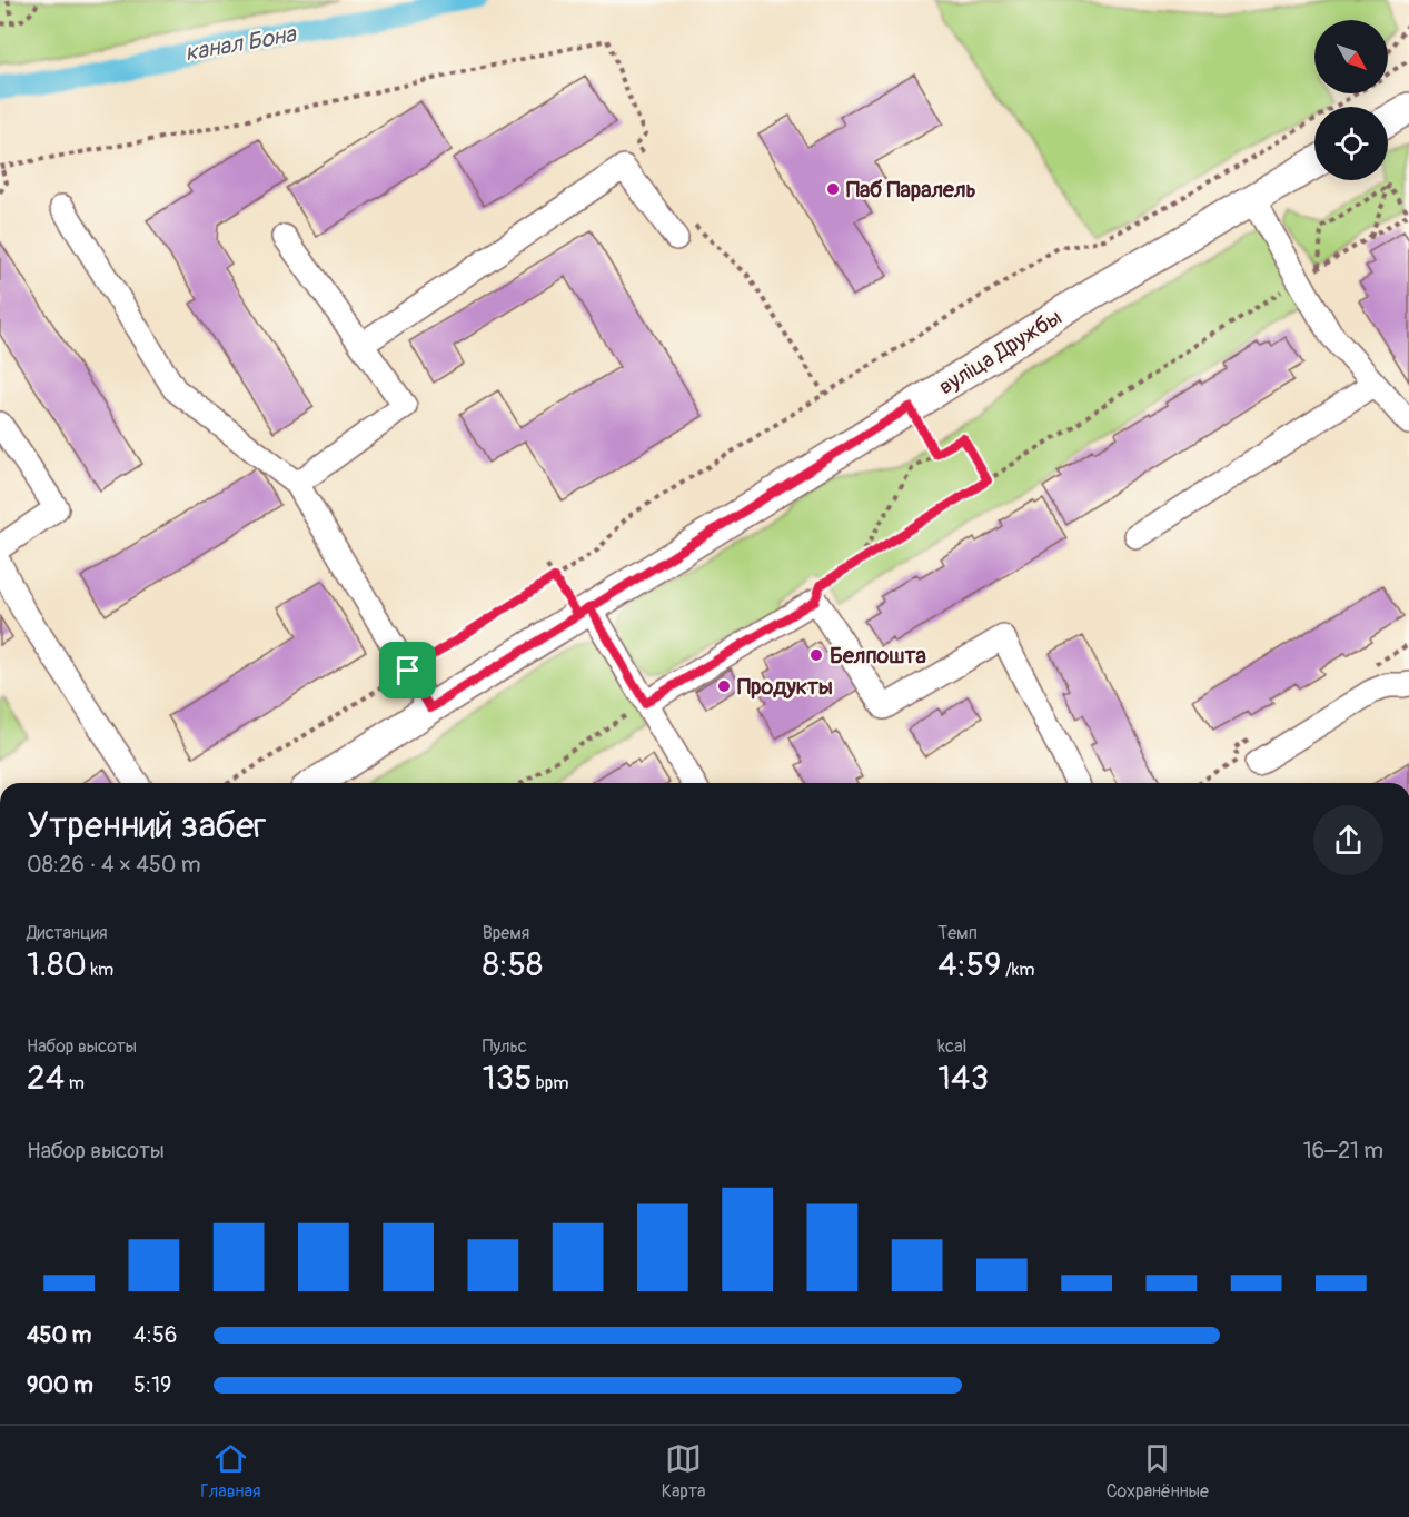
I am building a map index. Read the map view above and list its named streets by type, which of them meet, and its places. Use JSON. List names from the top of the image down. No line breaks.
{"streets":{"main road":["вуліца Дружбы"]},"water":["канал Бона"],"places":["Паб Паралель","Белпошта","Продукты"],"north":"bottom right","page":{"heading":["Утренний забег","08:26 · 4 × 450 m"],"stats":[["Дистанция","1.80 km"],["Время","8:58"],["Темп","4:59 /km"],["Набор высоты","24 m"],["Пульс","135 bpm"],["kcal","143"]],"chart":["Набор высоты","16–21 m"],"list":[{"name":"450 m","note":"4:56"},{"name":"900 m","note":"5:19"}],"tabs":["Главная","Карта","Сохранённые"]}}
